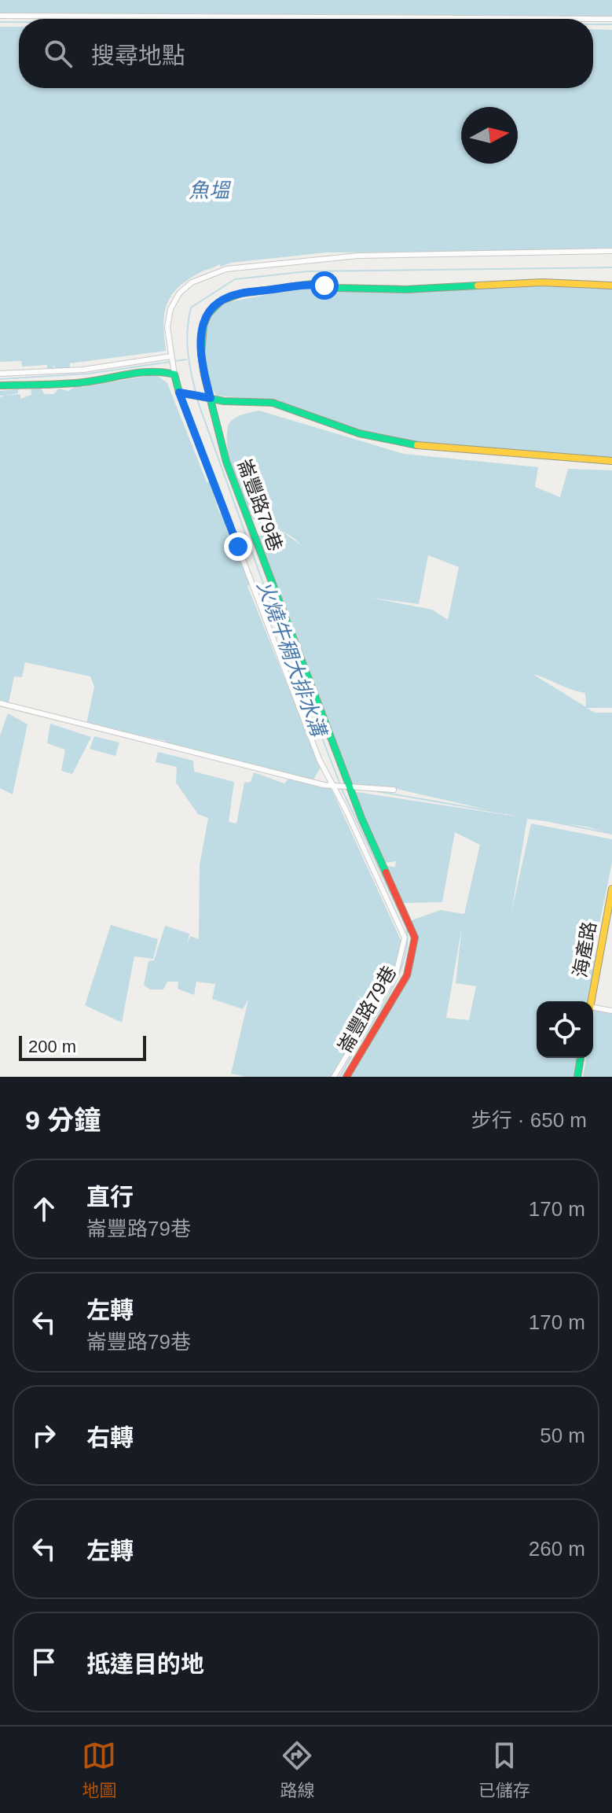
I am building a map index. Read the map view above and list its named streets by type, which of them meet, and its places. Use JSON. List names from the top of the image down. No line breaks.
{"streets":{"street":["崙豐路79巷","海產路"]},"water":["魚塭","火燒牛稠大排水溝"],"scale_bar":"200 m","north":"right","page":{"search":"搜尋地點","scale":"200 m","heading":["9 分鐘","步行 · 650 m"],"list":[["直行","崙豐路79巷","170 m"],["左轉","崙豐路79巷","170 m"],["右轉","50 m"],["左轉","260 m"],"抵達目的地"],"nav":["地圖","路線","已儲存"]}}
